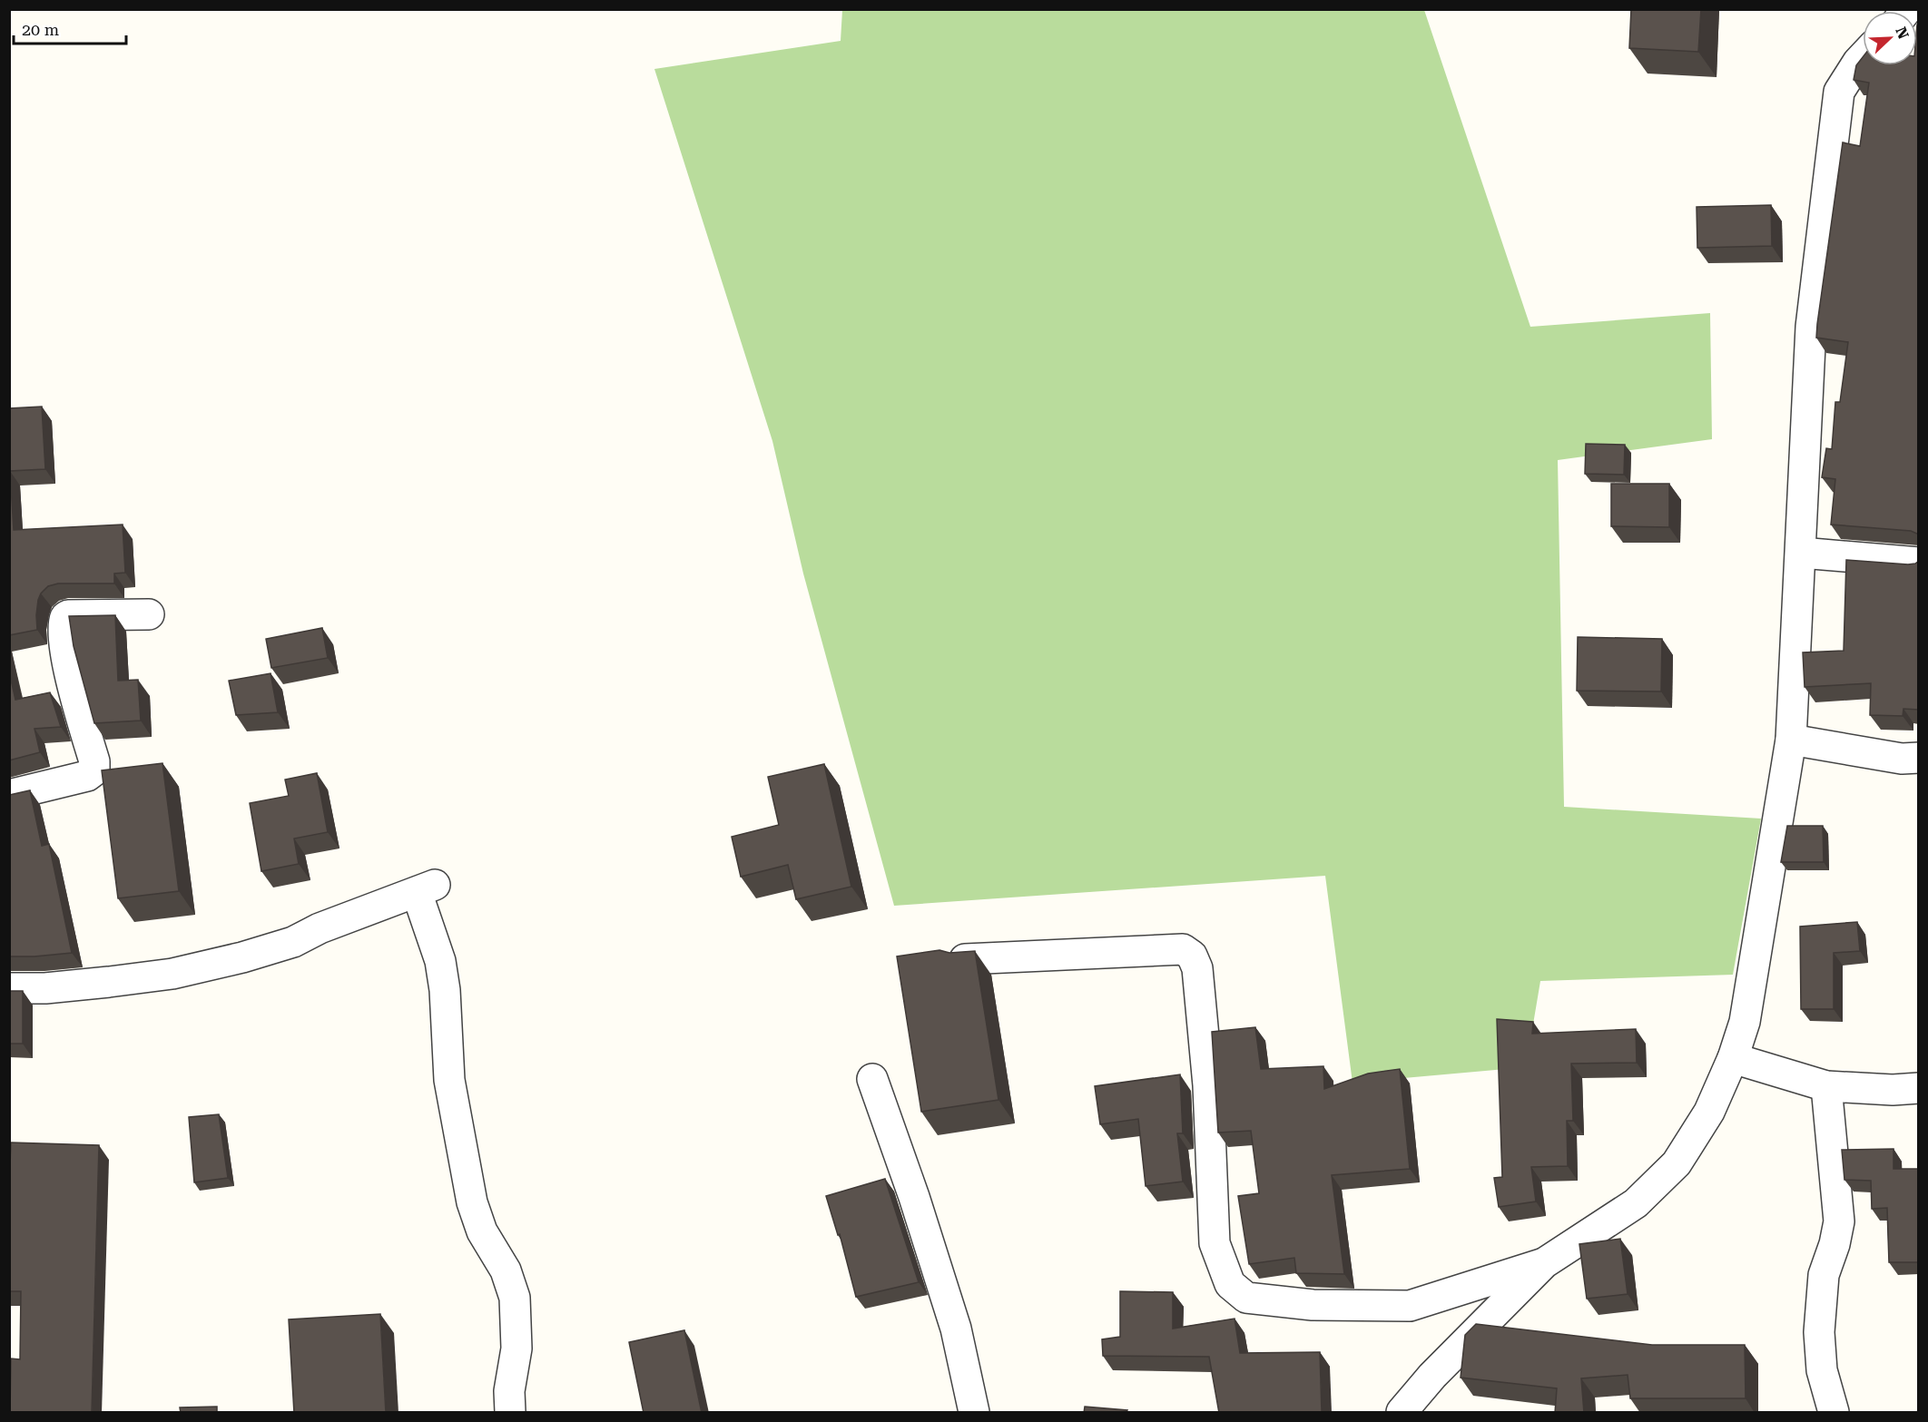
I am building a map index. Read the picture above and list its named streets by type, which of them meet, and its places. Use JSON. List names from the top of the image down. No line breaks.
{"scale_bar":"20 m","north":"top right"}
